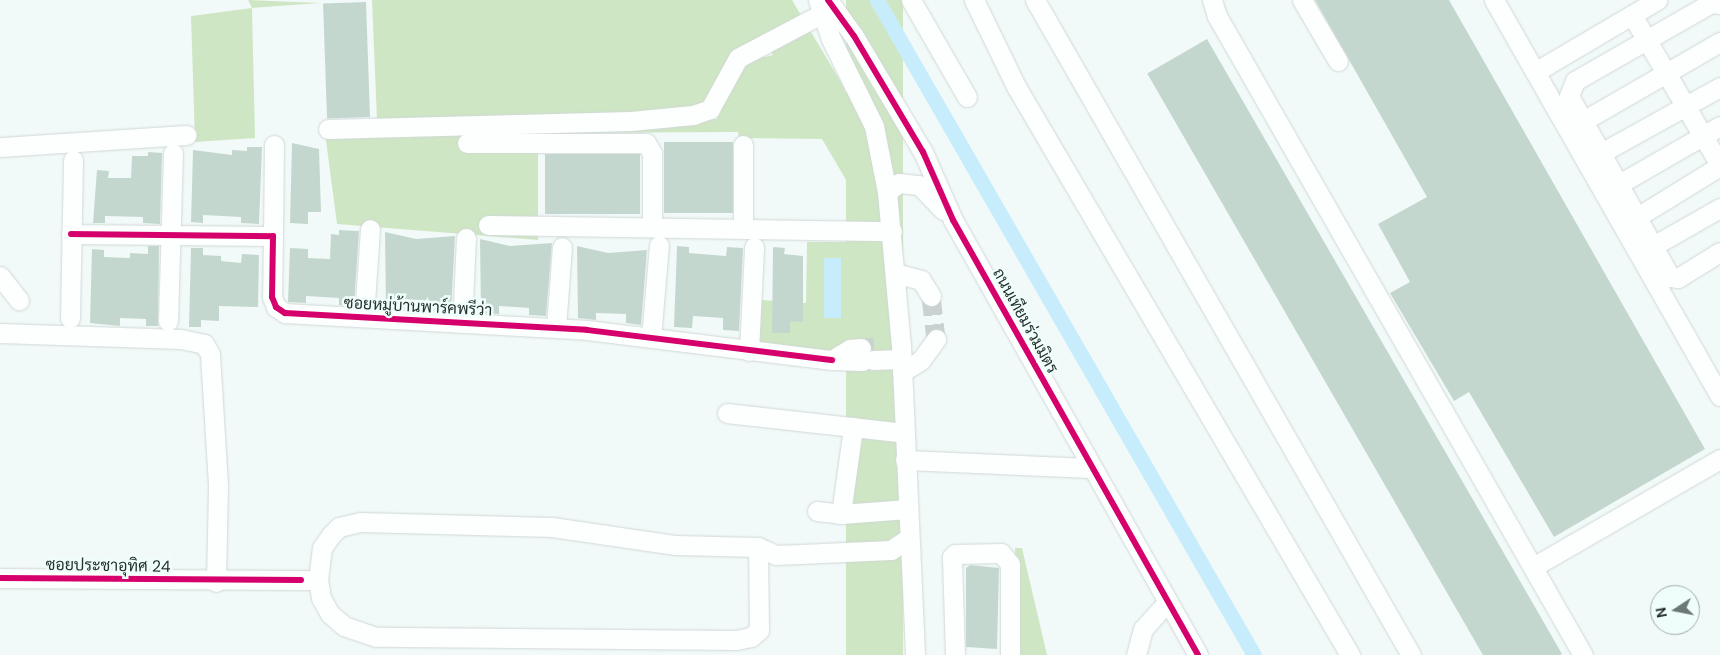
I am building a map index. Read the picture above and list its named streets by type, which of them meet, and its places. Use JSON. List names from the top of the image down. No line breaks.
{"streets":{"street":["ซอยหมู่บ้านพาร์คพรีว่า","ถนนเทียมร่วมมิตร","ซอยประชาอุทิศ 24"]},"north":"left"}
